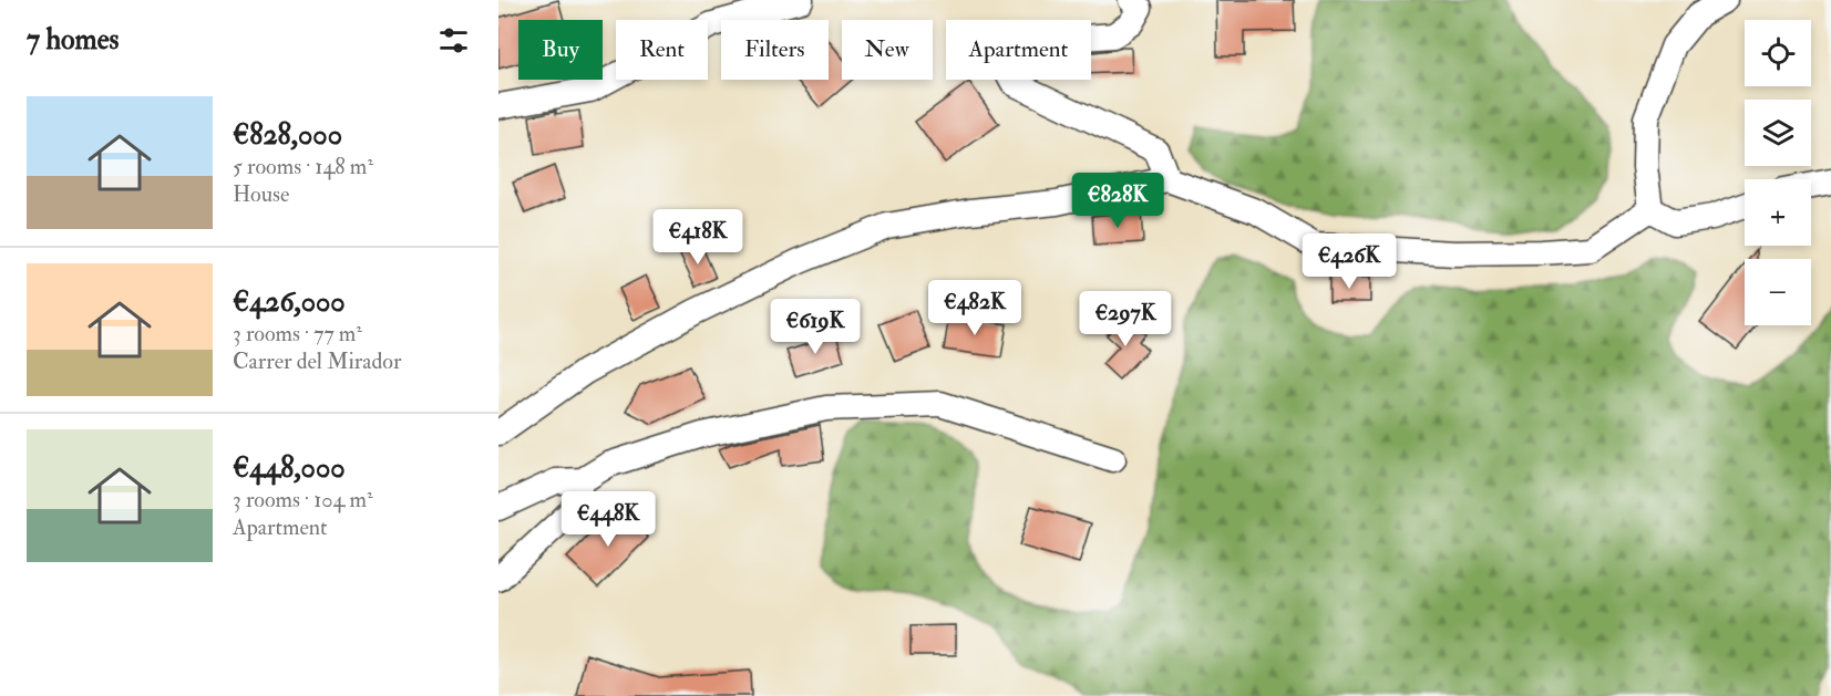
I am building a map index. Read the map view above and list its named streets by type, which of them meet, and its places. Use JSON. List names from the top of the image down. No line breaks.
{"page":{"heading":"7 homes","map_buttons":["+","−"],"chip":["Buy","Rent","Filters","New","Apartment"],"list":[{"name":"€828,000","note":"5 rooms · 148 m² · House"},{"name":"€426,000","note":"3 rooms · 77 m² · Carrer del Mirador"},{"name":"€448,000","note":"3 rooms · 104 m² · Apartment"}],"price":["€828K","€418K","€426K","€482K","€297K","€619K","€448K"]}}
